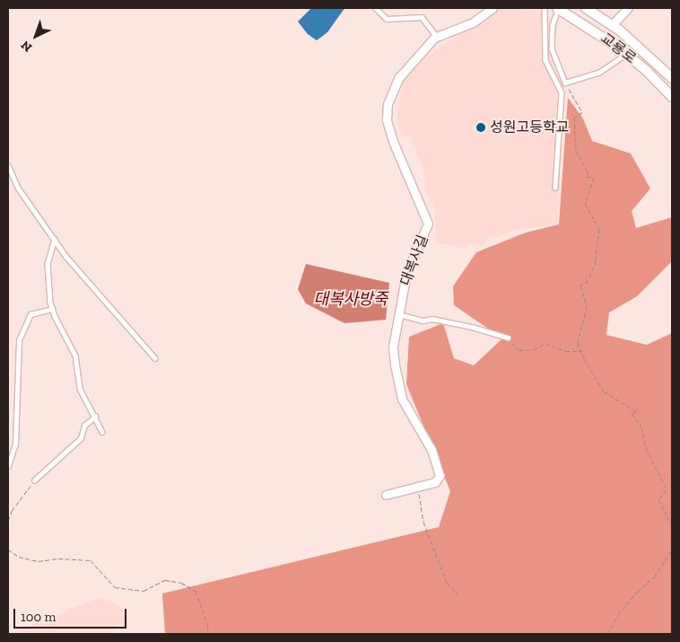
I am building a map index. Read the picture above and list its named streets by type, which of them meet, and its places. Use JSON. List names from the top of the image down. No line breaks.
{"streets":{"street":["교룡로","대복사길"]},"water":["대복사방죽"],"places":["성원고등학교"],"scale_bar":"100 m","north":"bottom left"}
